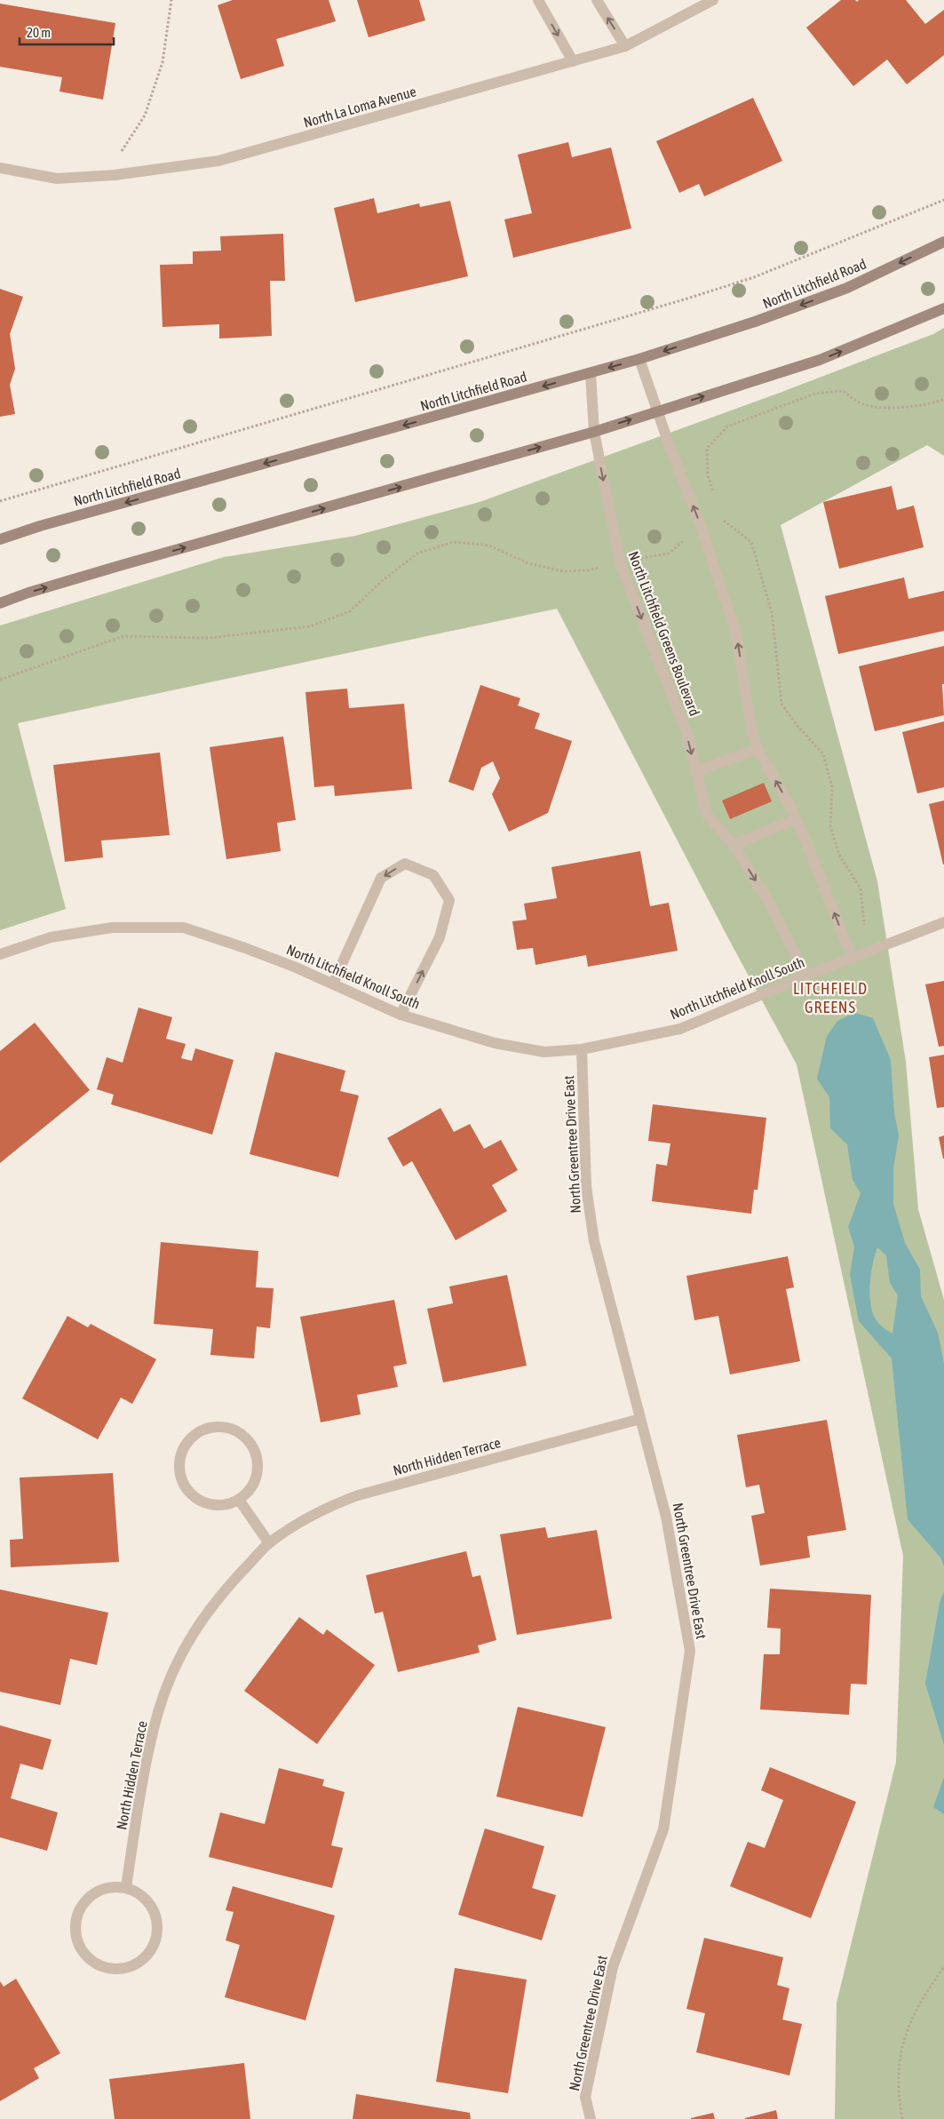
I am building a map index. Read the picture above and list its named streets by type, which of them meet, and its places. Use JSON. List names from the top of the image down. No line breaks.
{"streets":{"main road":["North Litchfield Road"],"street":["North La Loma Avenue","North Litchfield Greens Boulevard","North Litchfield Knoll South","North Greentree Drive East","North Hidden Terrace"]},"crossings":[["North Litchfield Road","North Litchfield Greens Boulevard"],["North Litchfield Greens Boulevard","North Litchfield Knoll South"],["North Litchfield Knoll South","North Greentree Drive East"],["North Greentree Drive East","North Hidden Terrace"]],"districts":["LITCHFIELD GREENS"],"scale_bar":"20 m"}
